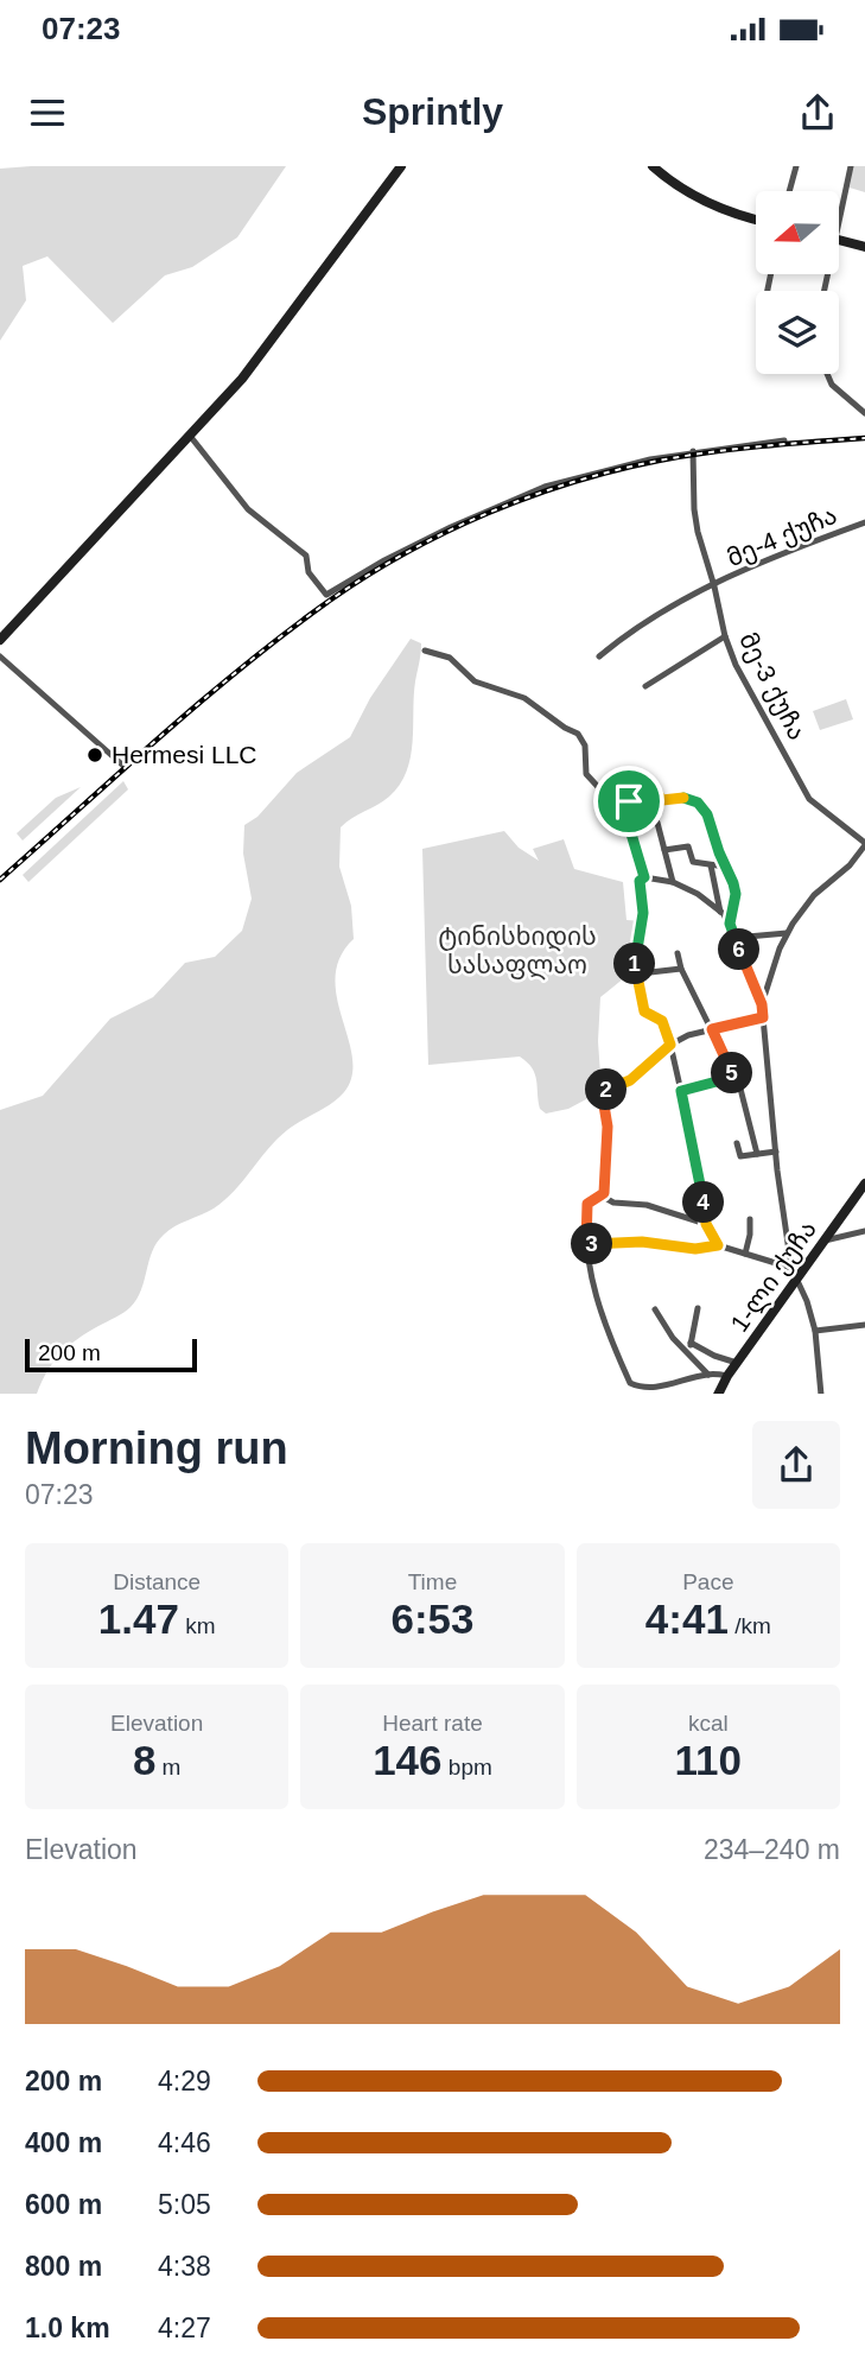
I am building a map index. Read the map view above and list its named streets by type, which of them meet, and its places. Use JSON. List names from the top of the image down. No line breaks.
{"streets":{"main road":["1-ლი ქუჩა"],"street":["მე-4 ქუჩა","მე-3 ქუჩა"]},"crossings":[["მე-4 ქუჩა","მე-3 ქუჩა"]],"parks":["ტინისხიდის სასაფლაო"],"places":["Hermesi LLC"],"scale_bar":"200 m","north":"left","page":{"status":"07:23","header":"Sprintly","pins":["6","1","5","2","4","3"],"scale":"200 m","heading":["Morning run","07:23"],"stats":[["Distance","1.47 km"],["Time","6:53"],["Pace","4:41 /km"],["Elevation","8 m"],["Heart rate","146 bpm"],["kcal","110"]],"chart":["Elevation","234–240 m"],"list":[{"name":"200 m","note":"4:29"},{"name":"400 m","note":"4:46"},{"name":"600 m","note":"5:05"},{"name":"800 m","note":"4:38"},{"name":"1.0 km","note":"4:27"}]}}
